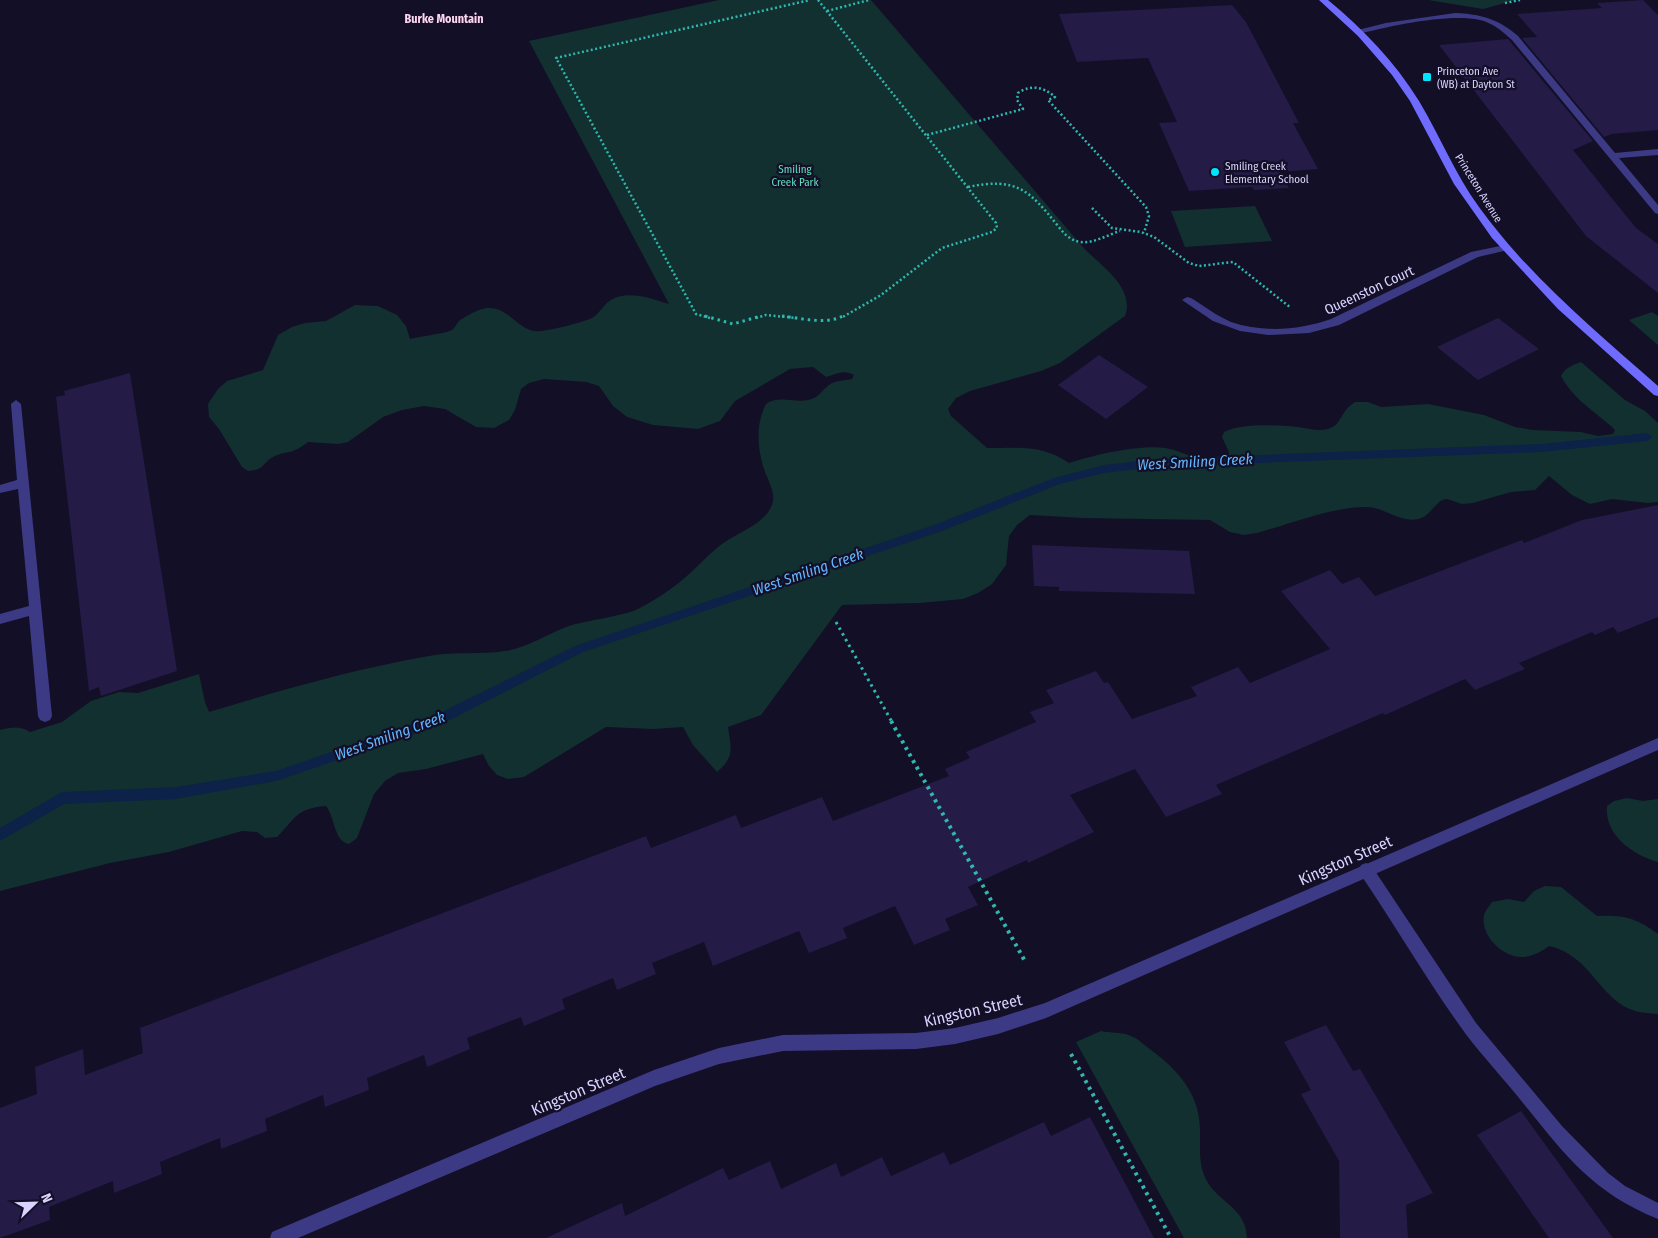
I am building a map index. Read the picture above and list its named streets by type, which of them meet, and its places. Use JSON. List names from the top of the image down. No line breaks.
{"streets":{"street":["Princeton Avenue","Queenston Court","Kingston Street"]},"crossings":[["Princeton Avenue","Queenston Court"]],"districts":["Burke Mountain"],"water":["West Smiling Creek"],"parks":["Smiling Creek Park"],"places":{"transit":["Princeton Ave (WB) at Dayton St"],"other":["Smiling Creek Elementary School"]},"north":"top right"}
